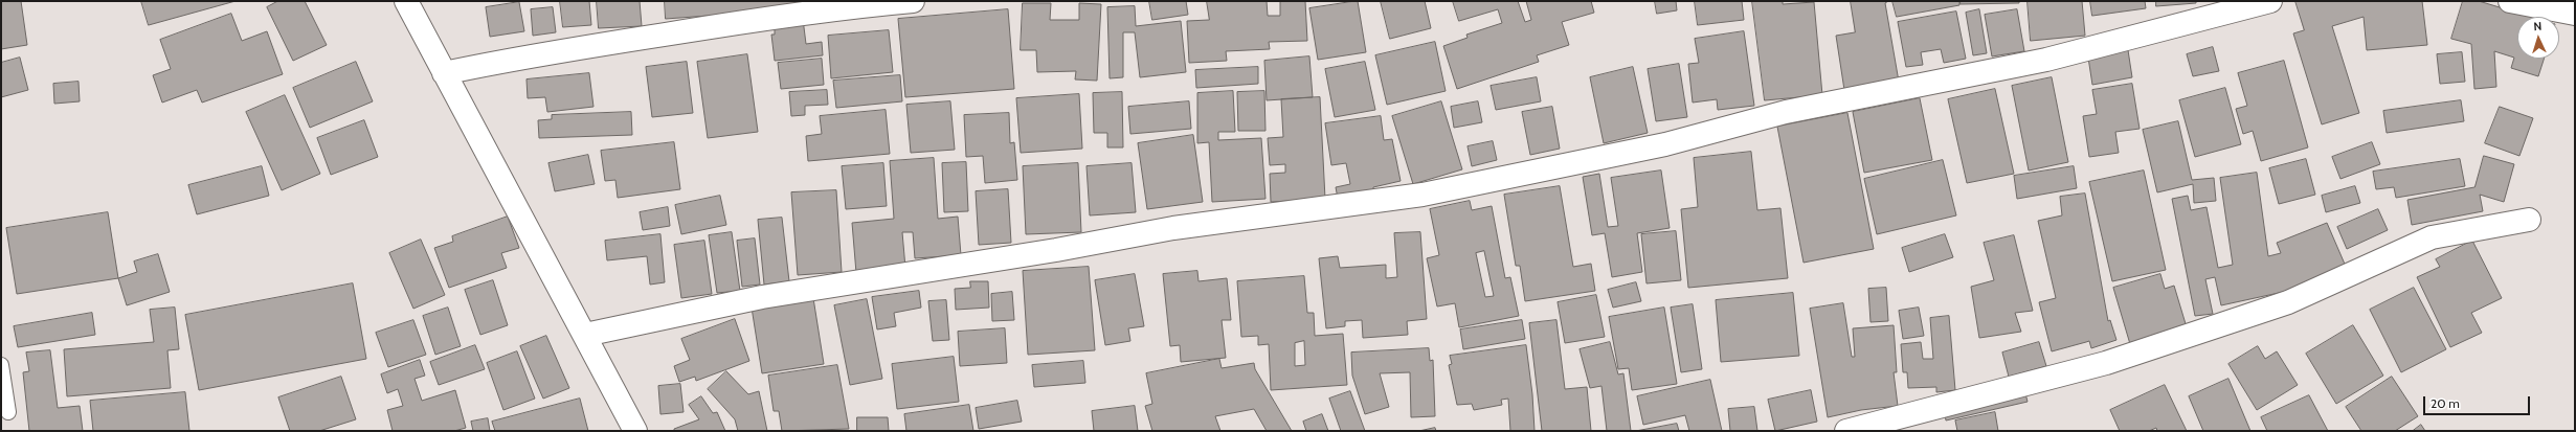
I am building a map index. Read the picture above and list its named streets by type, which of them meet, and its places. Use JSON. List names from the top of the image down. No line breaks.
{"scale_bar":"20 m","north":"top"}
